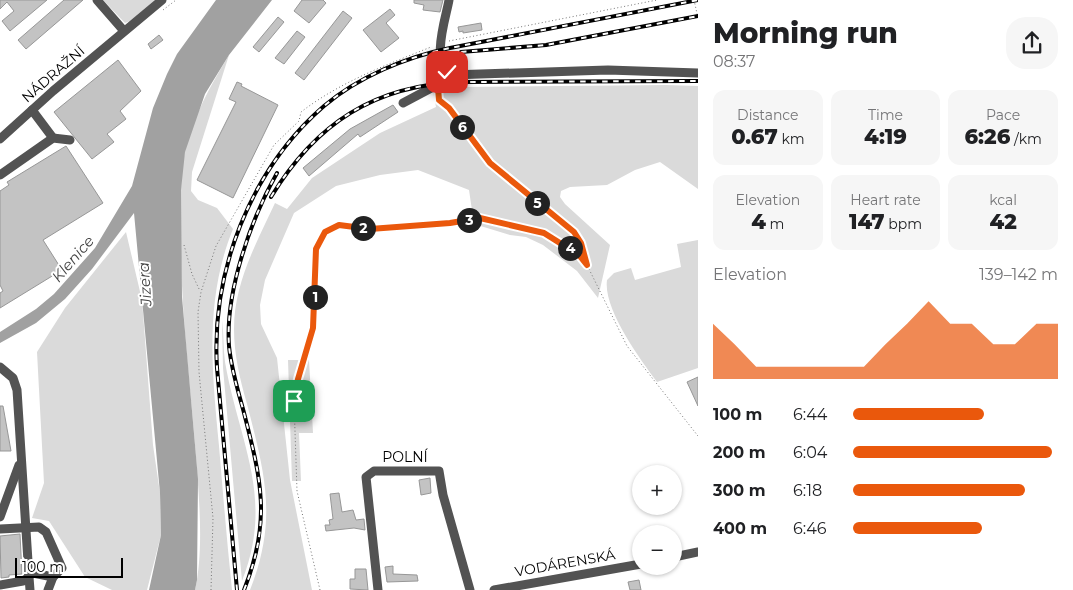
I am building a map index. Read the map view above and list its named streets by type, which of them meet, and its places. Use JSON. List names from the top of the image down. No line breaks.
{"streets":{"street":["NÁDRAŽNÍ","POLNÍ","VODÁRENSKÁ"]},"water":["Klenice","Jizera"],"scale_bar":"100 m","page":{"heading":["Morning run","08:37"],"stats":[["Distance","0.67 km"],["Time","4:19"],["Pace","6:26 /km"],["Elevation","4 m"],["Heart rate","147 bpm"],["kcal","42"]],"pins":["6","5","3","2","4","1"],"chart":["Elevation","139–142 m"],"list":[{"name":"100 m","note":"6:44"},{"name":"200 m","note":"6:04"},{"name":"300 m","note":"6:18"},{"name":"400 m","note":"6:46"}],"map_buttons":["+","−"],"scale":"100 m"}}
